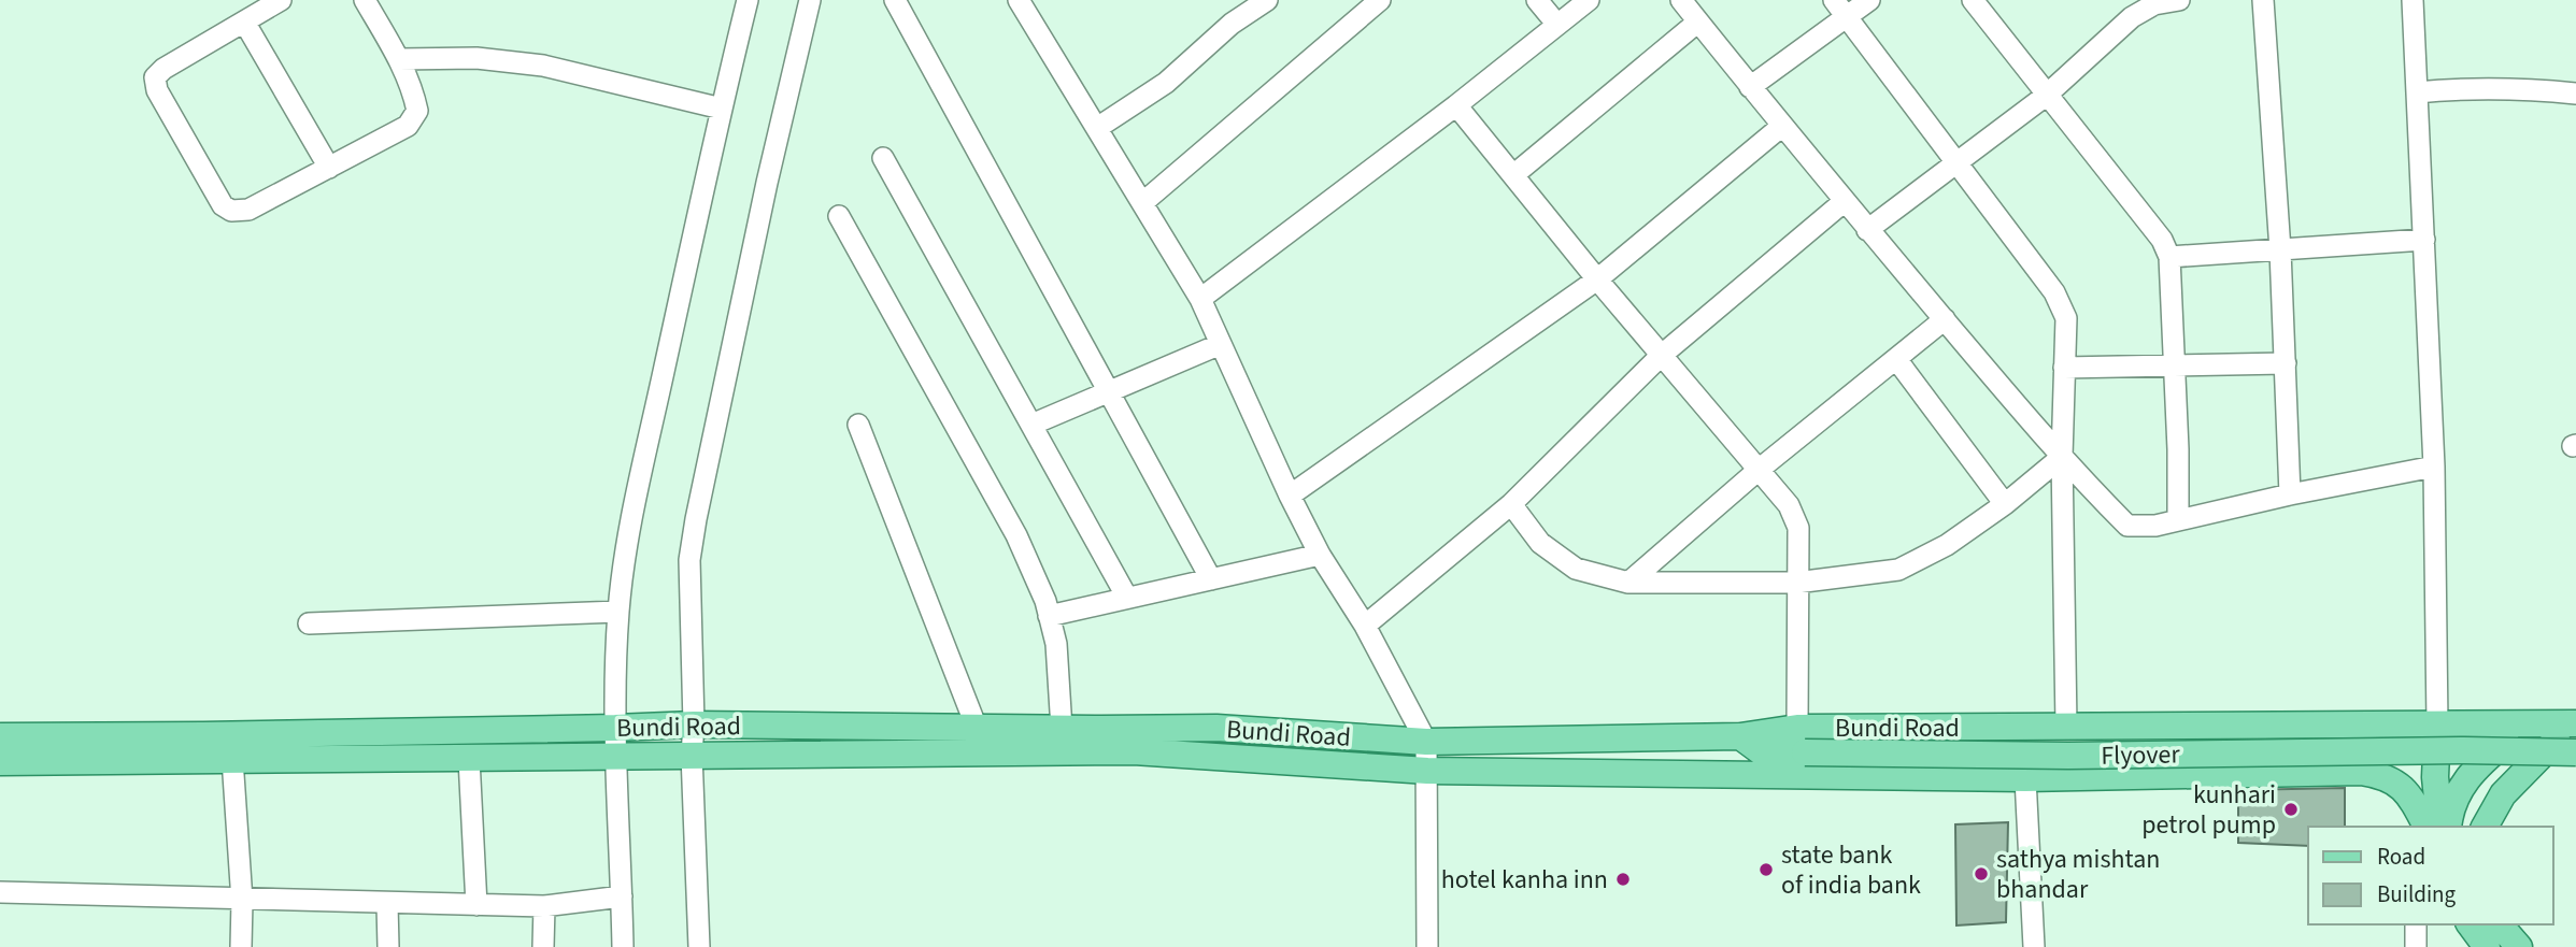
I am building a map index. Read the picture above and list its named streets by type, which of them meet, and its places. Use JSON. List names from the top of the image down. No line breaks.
{"streets":{"main road":["Bundi Road","Flyover"]},"crossings":[["Bundi Road","Flyover"]],"places":["kunhari petrol pump","state bank of india bank","sathya mishtan bhandar","hotel kanha inn"],"legend":["Road","Building"]}
